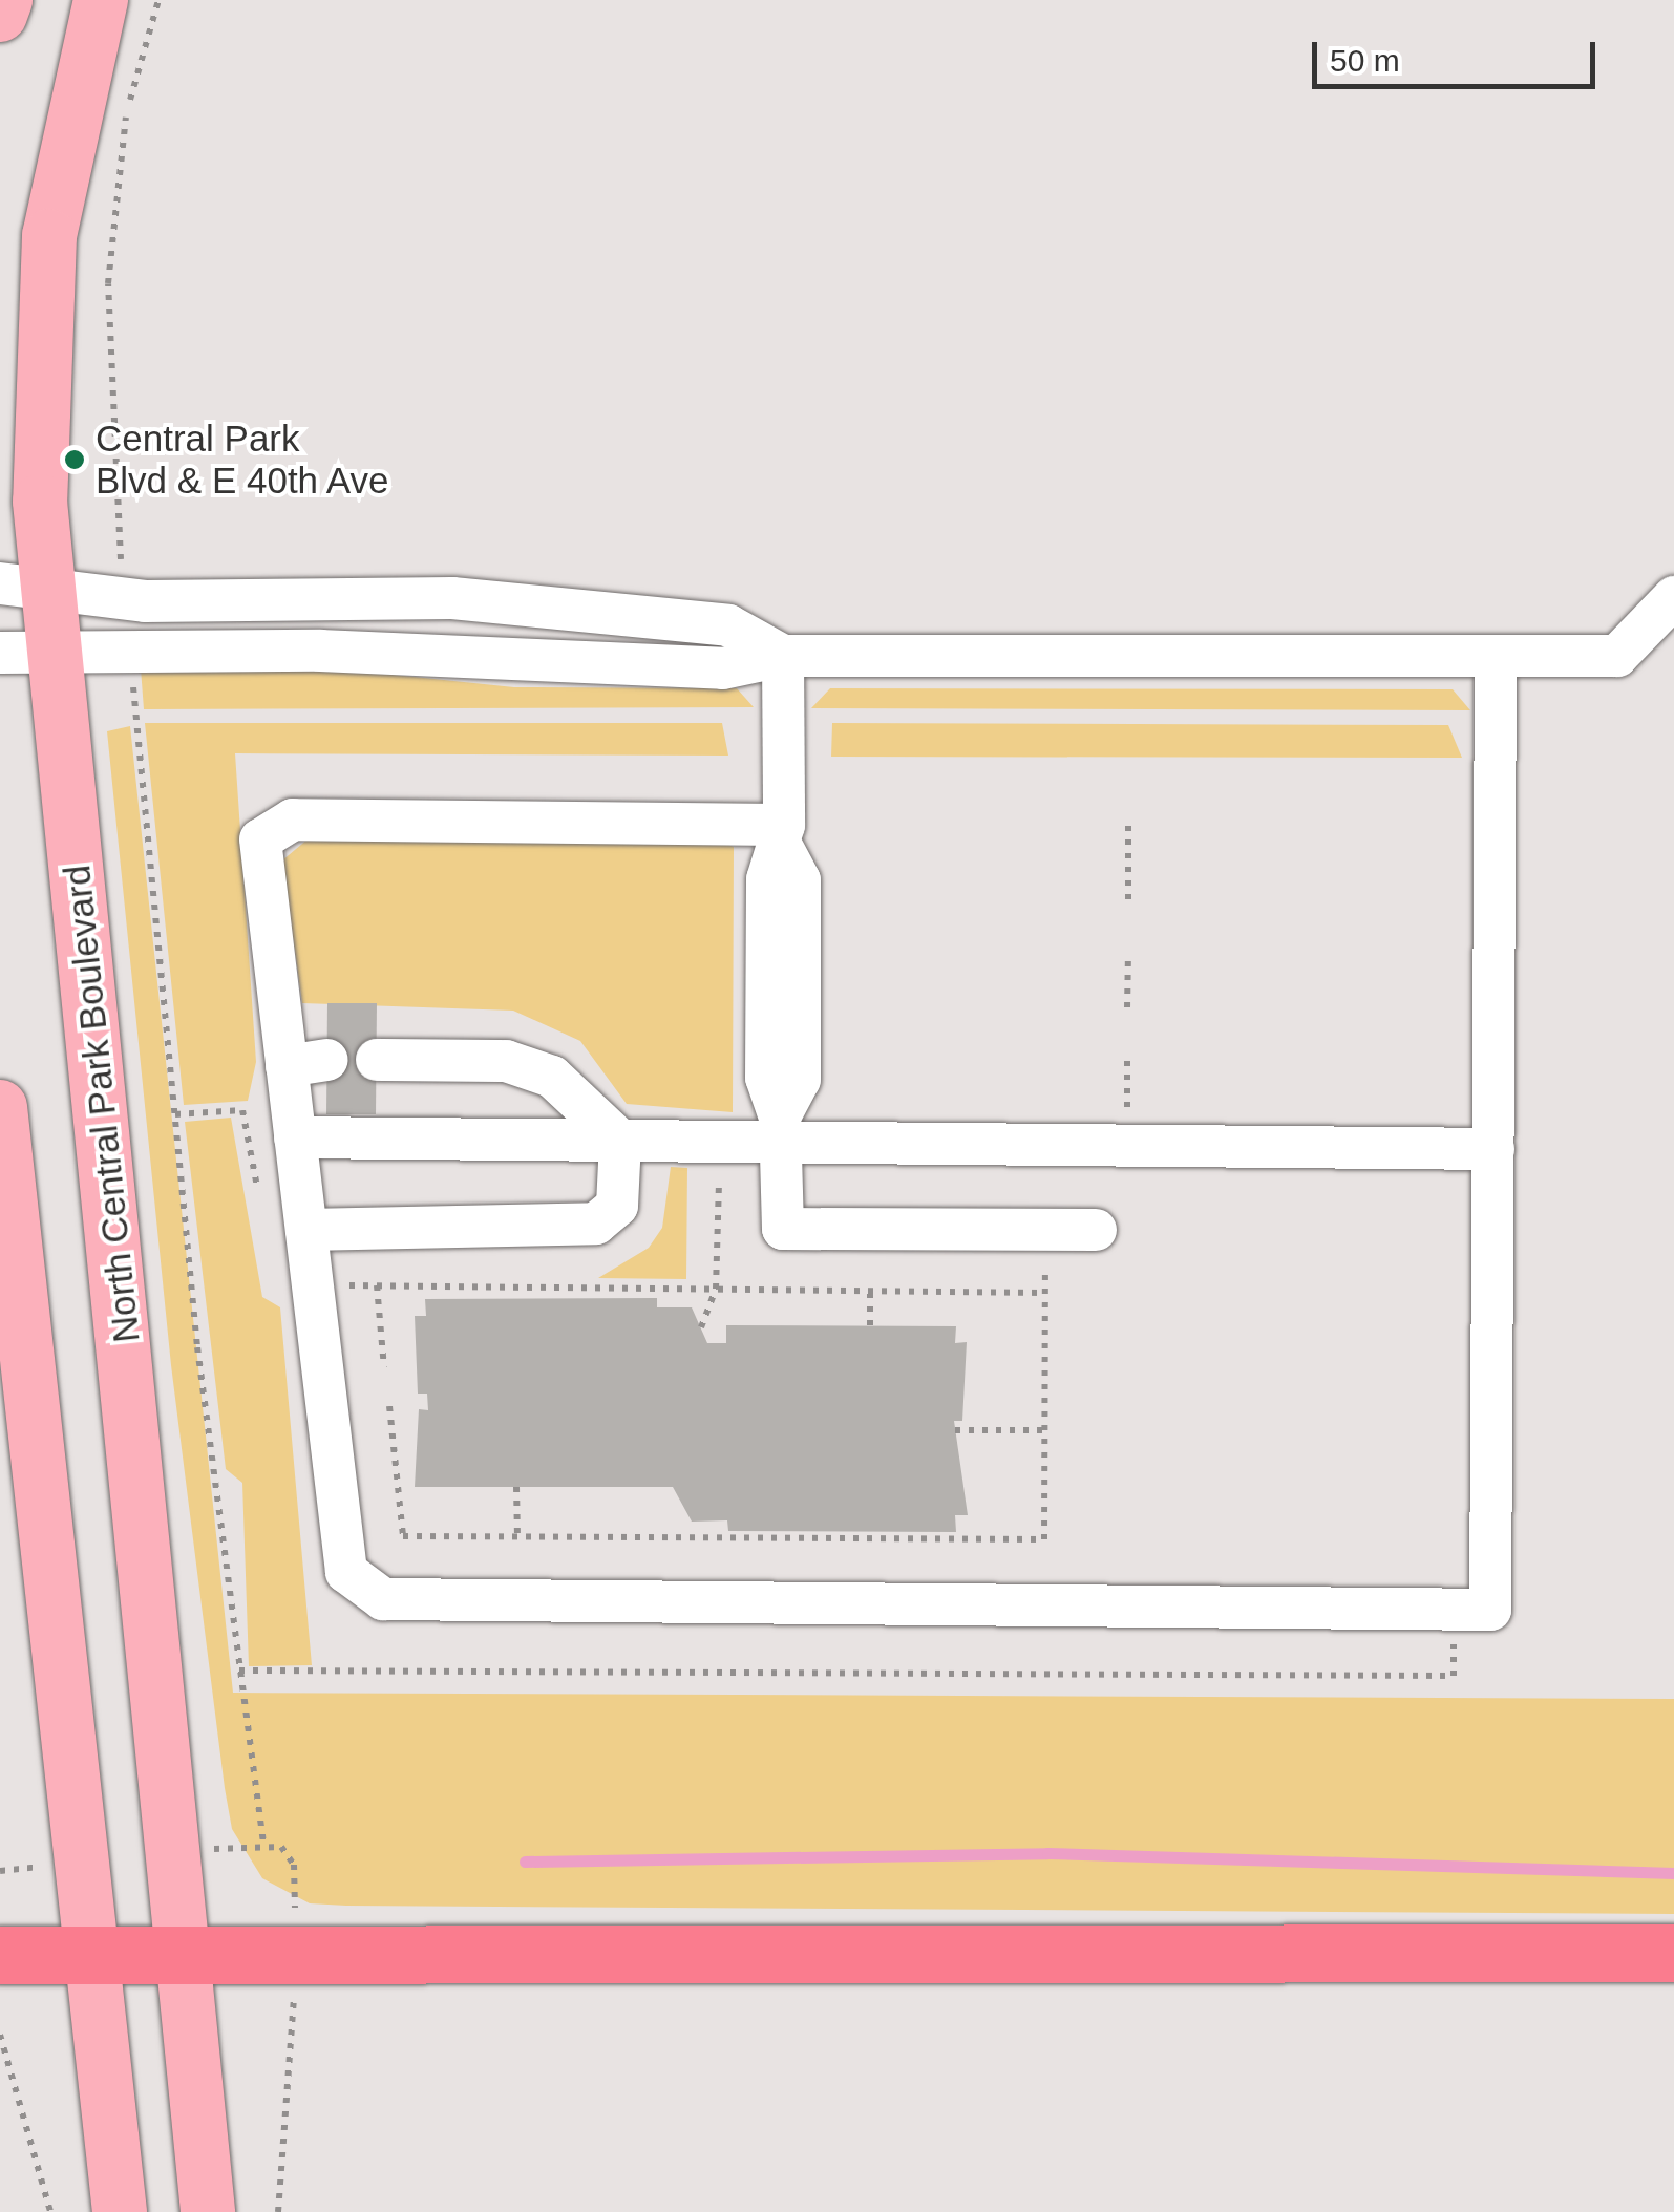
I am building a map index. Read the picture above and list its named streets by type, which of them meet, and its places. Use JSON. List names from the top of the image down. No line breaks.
{"streets":{"main road":["North Central Park Boulevard"]},"places":["Central Park Blvd & E 40th Ave"],"scale_bar":"50 m"}
